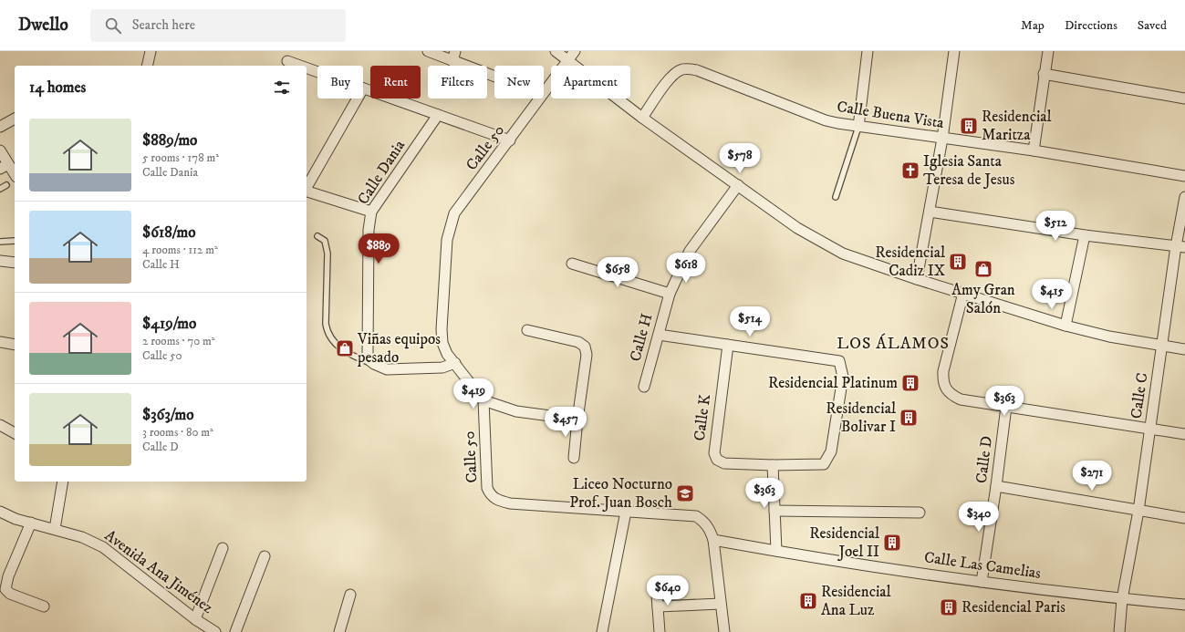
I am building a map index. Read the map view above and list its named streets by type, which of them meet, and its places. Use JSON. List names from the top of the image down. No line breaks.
{"streets":{"street":["Calle Buena Vista","Calle 50","Calle Dania","Calle H","Calle C","Calle K","Calle D","Calle Las Camelias","Avenida Ana Jiménez"]},"crossings":[["Calle 50","Calle Las Camelias"],["Calle C","Calle Las Camelias"],["Calle D","Calle Las Camelias"]],"districts":["LOS ÁLAMOS"],"places":{"building":["Residencial Maritza","Residencial Cadiz IX","Residencial Platinum","Residencial Bolivar I","Residencial Joel II","Residencial Ana Luz","Residencial Paris"],"church":["Iglesia Santa Teresa de Jesus"],"shop":["Amy Gran Salón","Viñas equipos pesado"],"school or university":["Liceo Nocturno Prof. Juan Bosch"]},"page":{"header":"Dwello","search":"Search here","nav":["Map","Directions","Saved"],"chip":["Buy","Rent","Filters","New","Apartment"],"heading":"14 homes","list":[{"name":"$889/mo","note":"5 rooms · 178 m² · Calle Dania"},{"name":"$618/mo","note":"4 rooms · 112 m² · Calle H"},{"name":"$419/mo","note":"2 rooms · 70 m² · Calle 50"},{"name":"$363/mo","note":"3 rooms · 80 m² · Calle D"}],"price":["$578","$512","$889","$618","$658","$415","$514","$419","$363","$457","$271","$363","$340","$640"]}}
